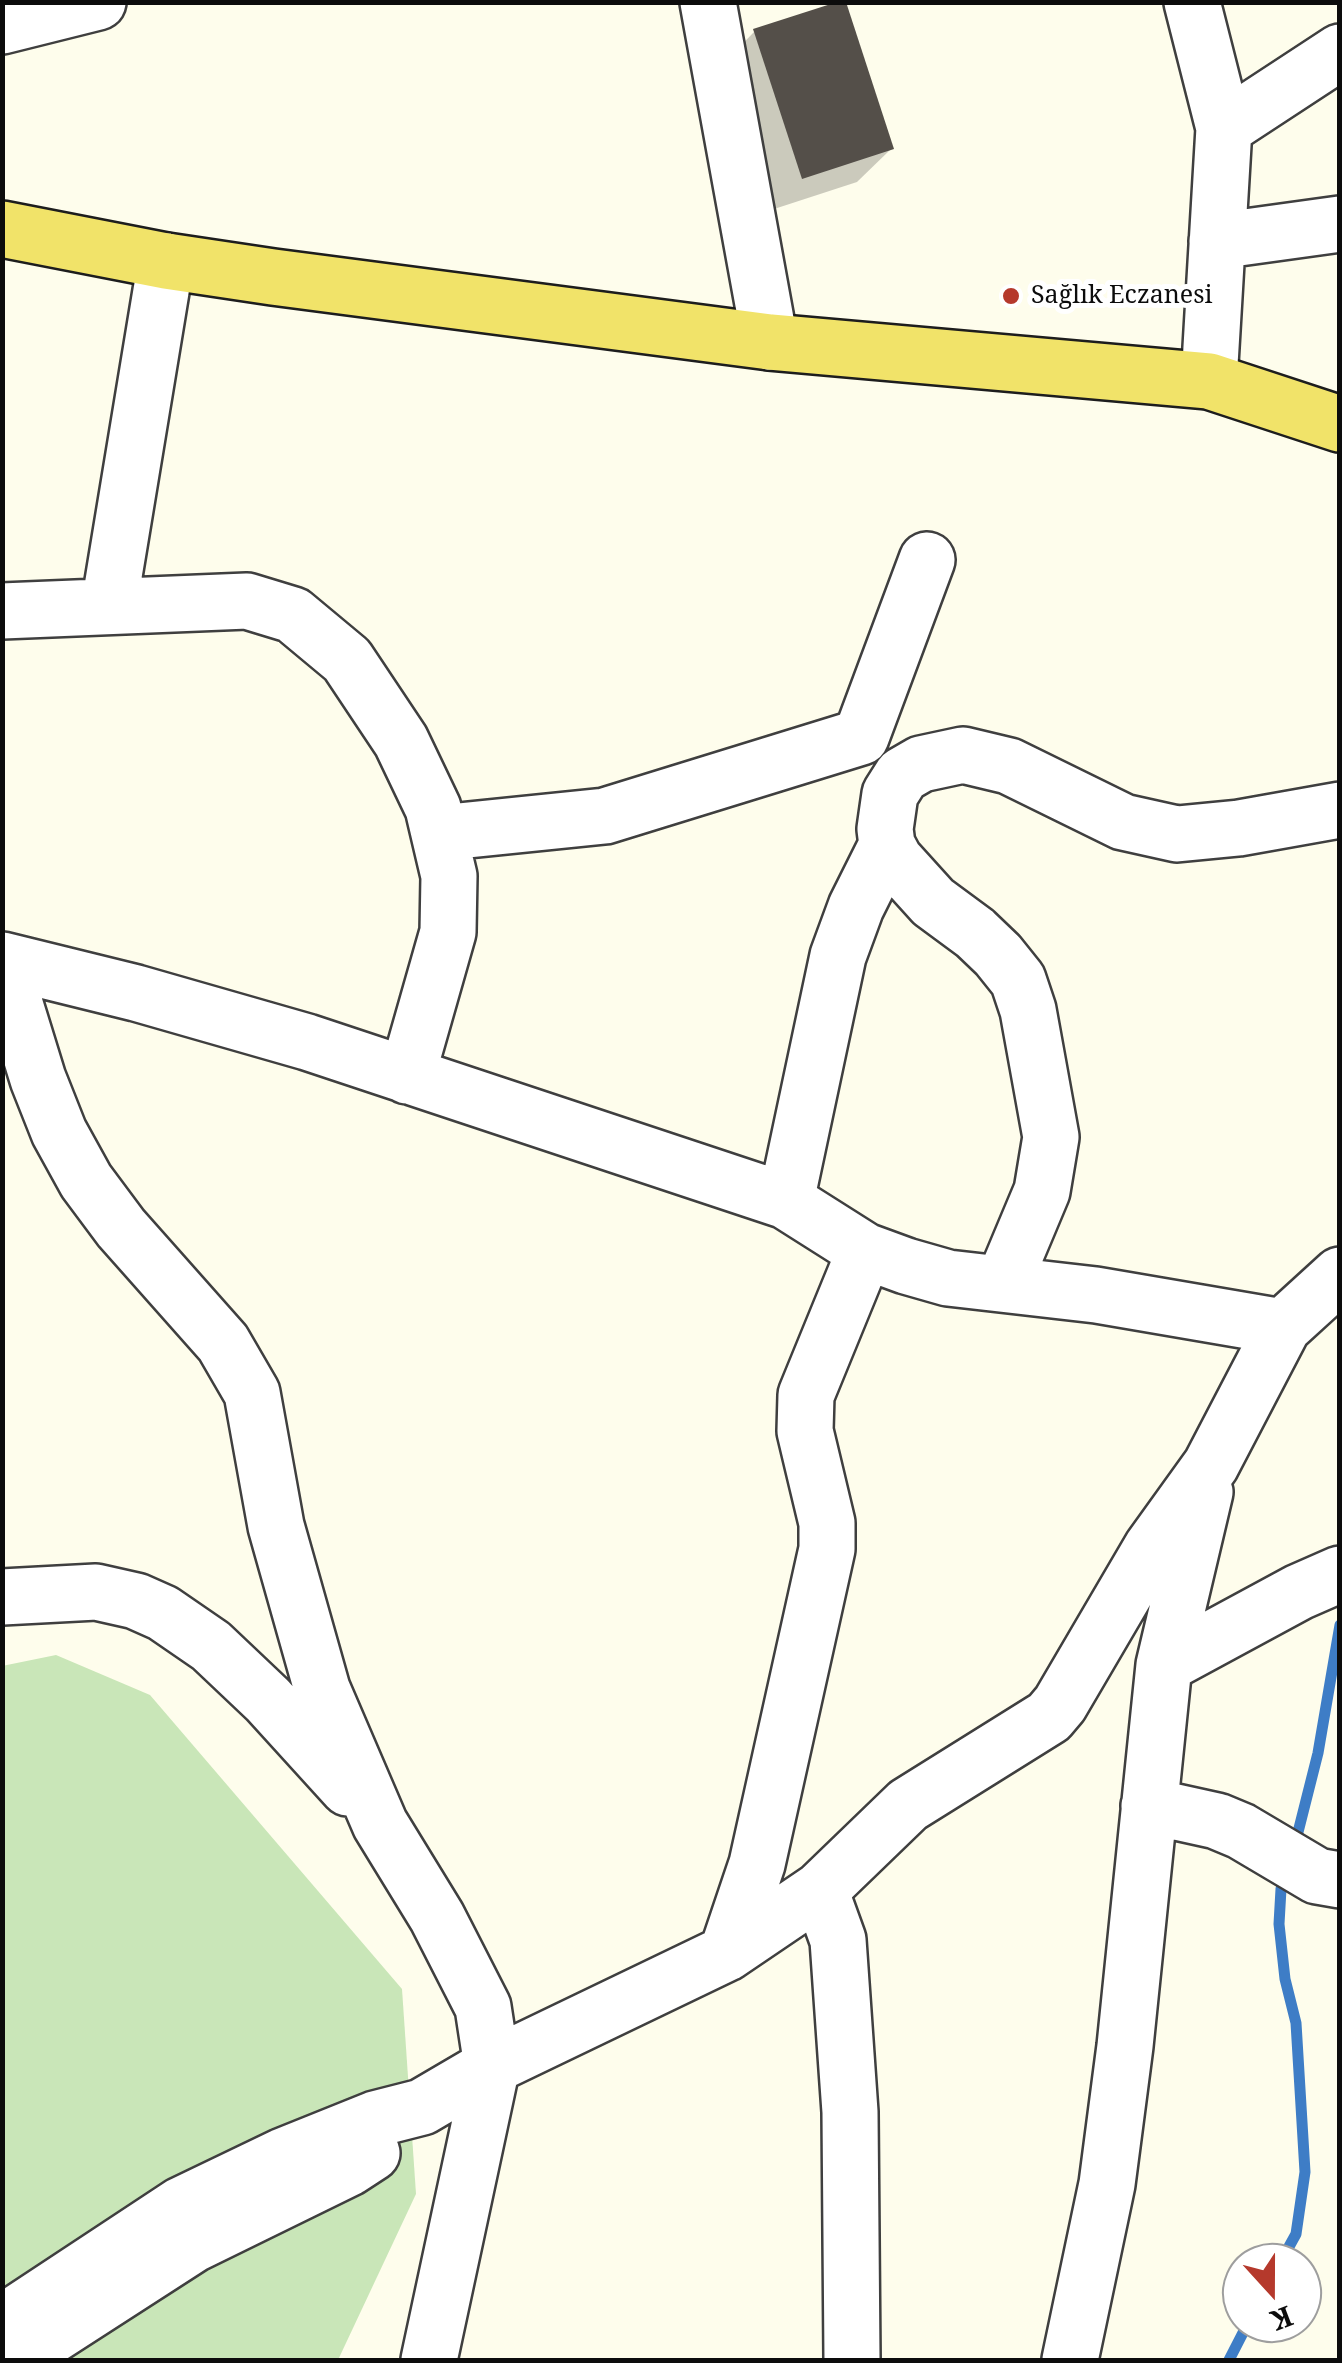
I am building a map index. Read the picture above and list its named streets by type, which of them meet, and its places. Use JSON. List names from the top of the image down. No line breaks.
{"places":["Sağlık Eczanesi"],"north":"bottom"}
